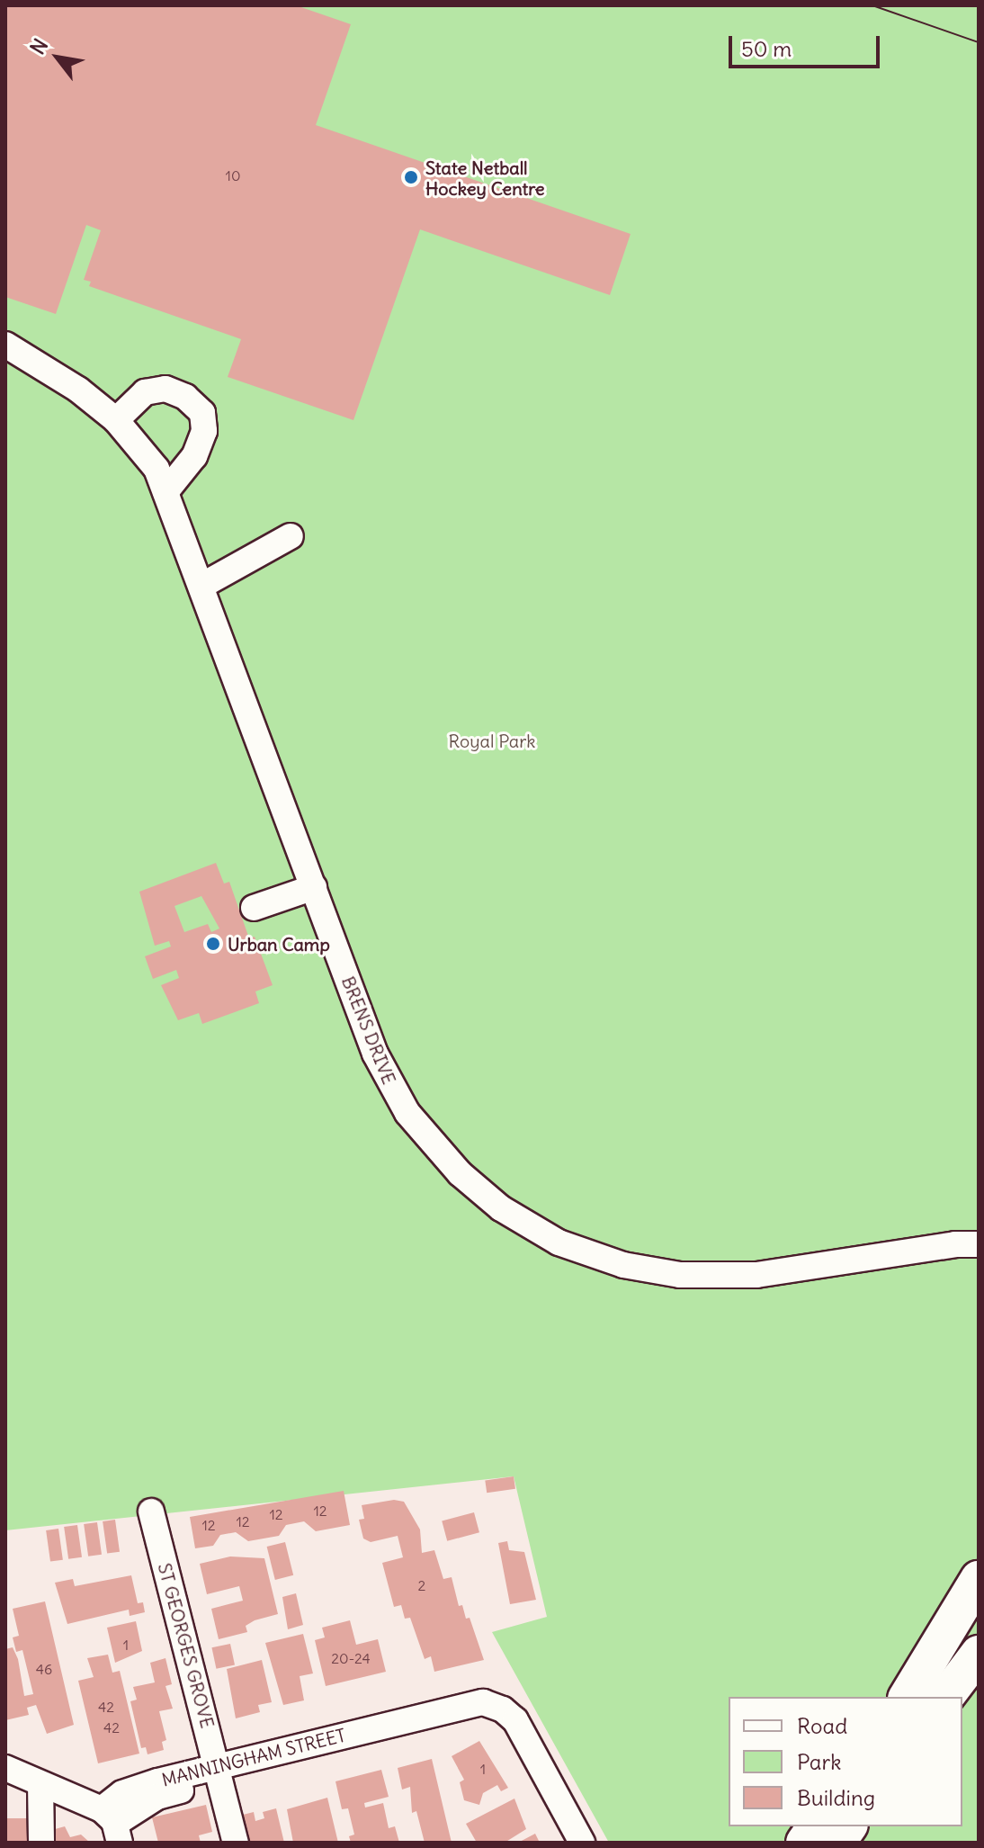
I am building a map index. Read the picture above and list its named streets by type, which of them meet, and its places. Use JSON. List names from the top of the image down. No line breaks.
{"streets":{"street":["BRENS DRIVE","ST GEORGES GROVE","MANNINGHAM STREET"]},"crossings":[["ST GEORGES GROVE","MANNINGHAM STREET"]],"parks":["Royal Park"],"places":["State Netball Hockey Centre","Urban Camp"],"house_numbers":["10","12","12","12","12","2","1","20-24","46","42","42","1"],"legend":["Road","Park","Building"],"scale_bar":"50 m","north":"top left"}
